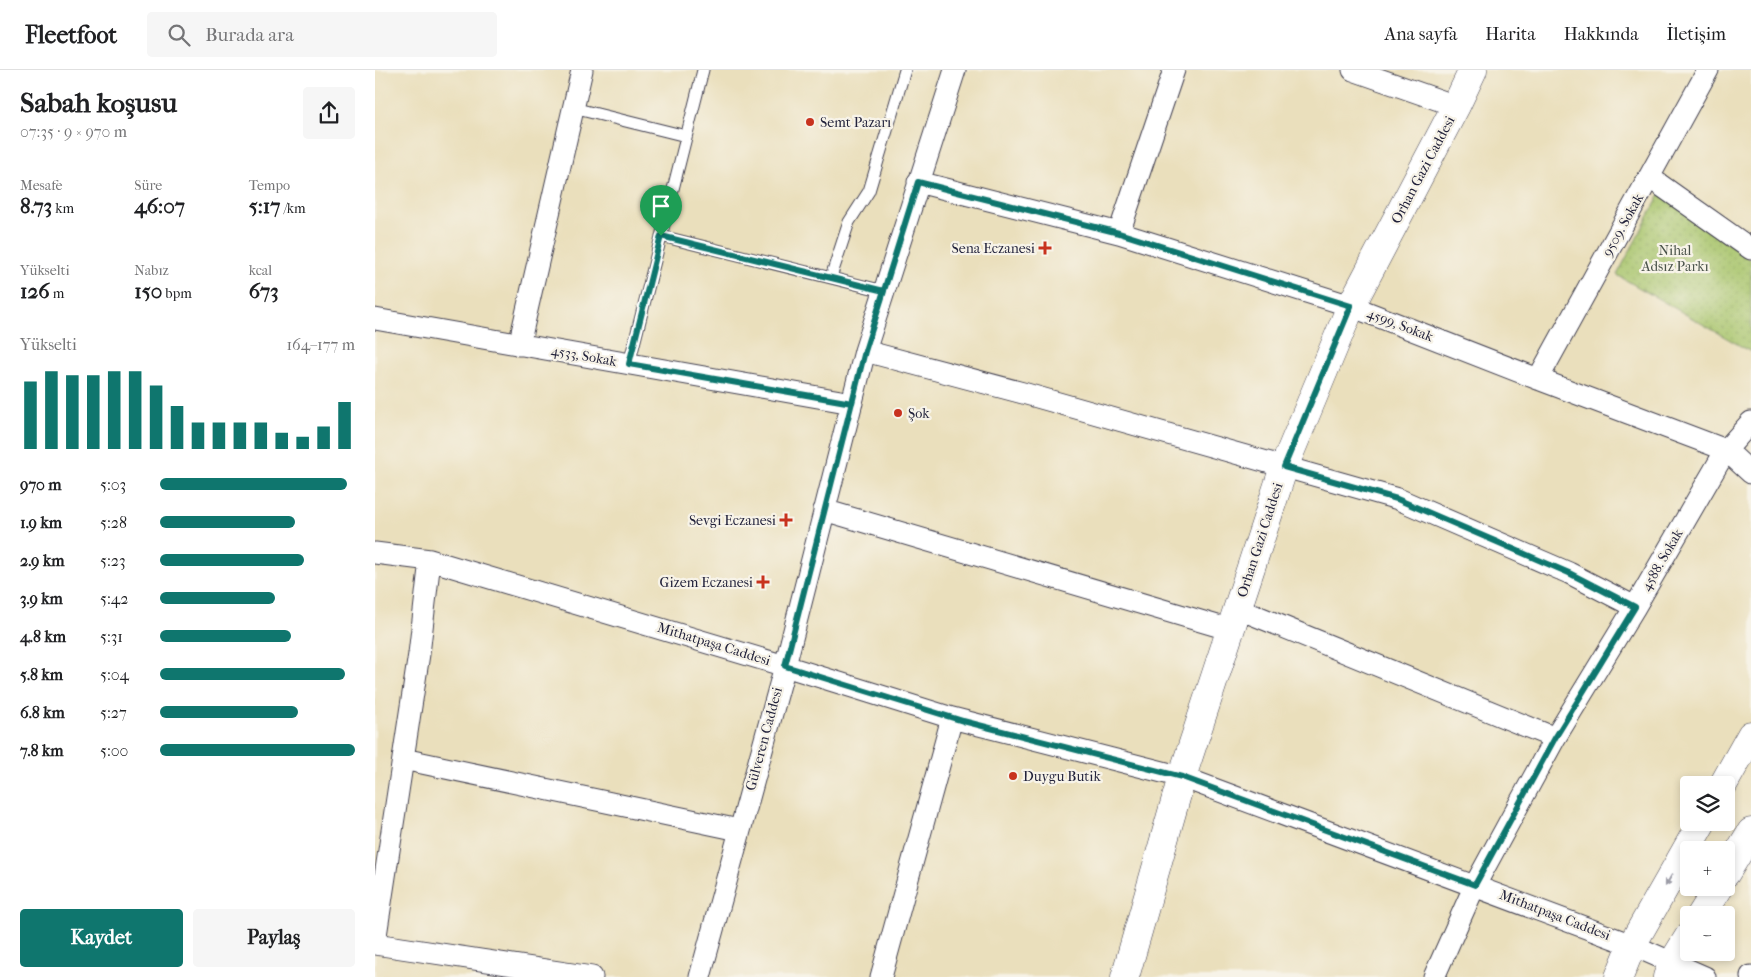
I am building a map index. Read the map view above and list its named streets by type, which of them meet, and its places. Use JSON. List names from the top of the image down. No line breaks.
{"streets":{"street":["Orhan Gazi Caddesi","9509. Sokak","4599, Sokak","4533, Sokak","4588. Sokak","Mithatpaşa Caddesi","Gülveren Caddesi"]},"crossings":[["Orhan Gazi Caddesi","4599, Sokak"],["Orhan Gazi Caddesi","Mithatpaşa Caddesi"],["9509. Sokak","4599, Sokak"],["4599, Sokak","4588. Sokak"],["4599, Sokak","Gülveren Caddesi"],["4533, Sokak","Gülveren Caddesi"],["4588. Sokak","Mithatpaşa Caddesi"],["Mithatpaşa Caddesi","Gülveren Caddesi"]],"parks":["Nihal Adsız Parkı"],"places":{"other":["Semt Pazarı","Şok","Duygu Butik"],"health":["Sena Eczanesi","Sevgi Eczanesi","Gizem Eczanesi"]},"page":{"header":"Fleetfoot","search":"Burada ara","nav":["Ana sayfa","Harita","Hakkında","İletişim"],"heading":["Sabah koşusu","07:35 · 9 × 970 m"],"stats":[["Mesafe","8.73 km"],["Süre","46:07"],["Tempo","5:17 /km"],["Yükselti","126 m"],["Nabız","150 bpm"],["kcal","673"]],"chart":["Yükselti","164–177 m"],"list":[{"name":"970 m","note":"5:03"},{"name":"1.9 km","note":"5:28"},{"name":"2.9 km","note":"5:23"},{"name":"3.9 km","note":"5:42"},{"name":"4.8 km","note":"5:31"},{"name":"5.8 km","note":"5:04"},{"name":"6.8 km","note":"5:27"},{"name":"7.8 km","note":"5:00"}],"map_buttons":["+","−"],"buttons":["Kaydet","Paylaş"]}}
